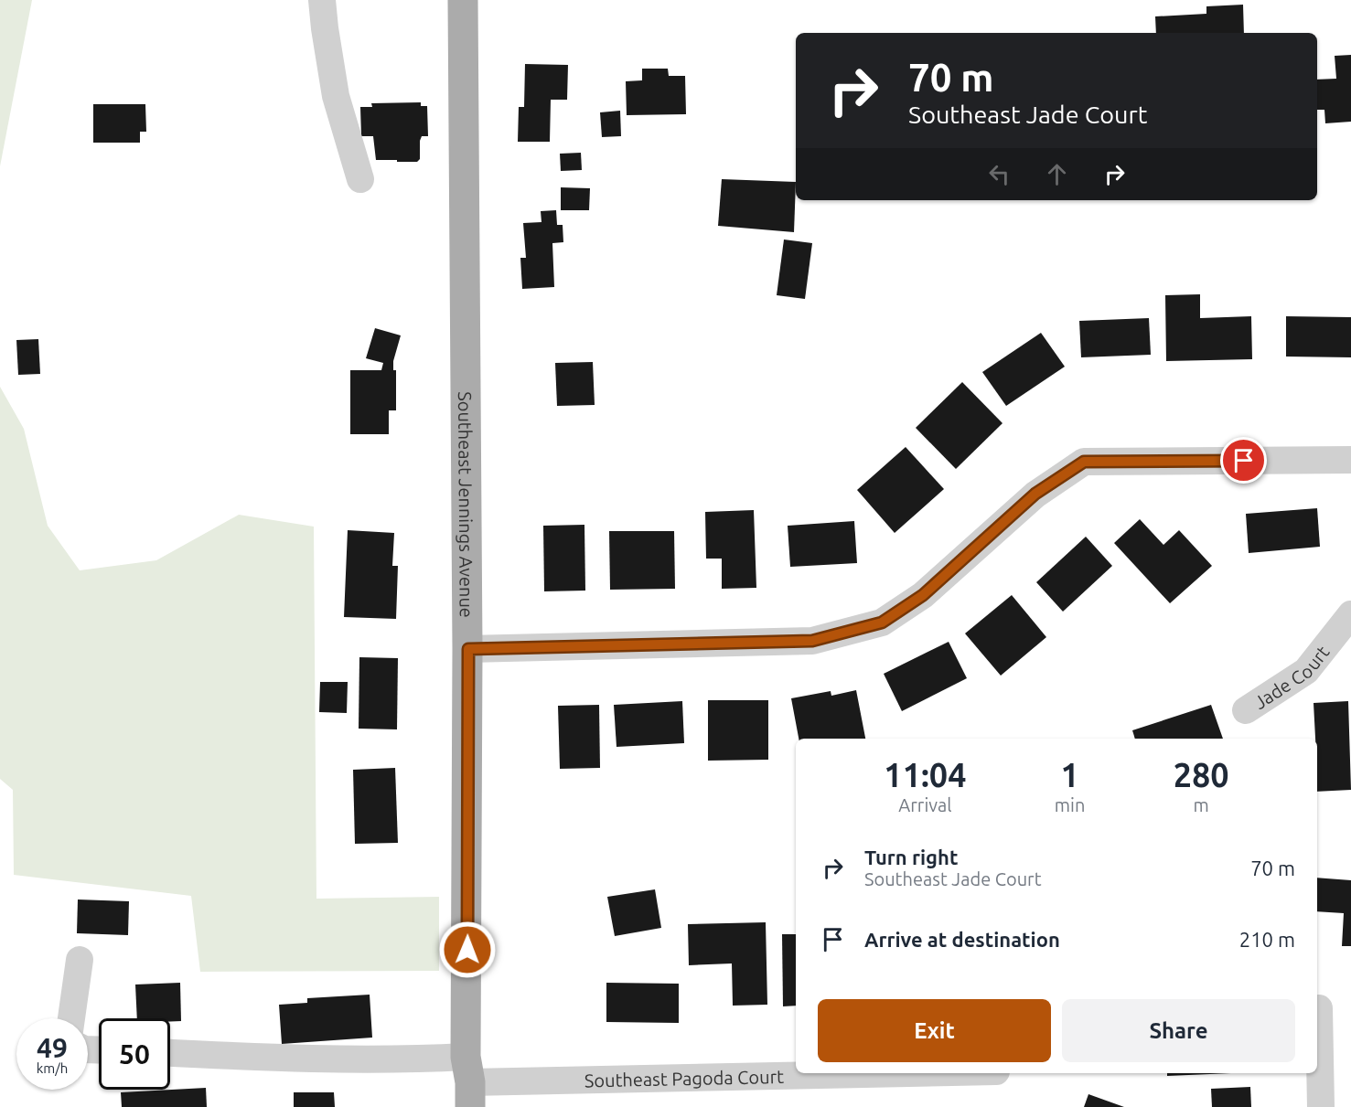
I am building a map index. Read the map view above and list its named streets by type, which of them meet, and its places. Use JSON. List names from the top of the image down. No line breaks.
{"streets":{"main road":["Southeast Jennings Avenue"],"street":["Jade Court","Southeast Pagoda Court"]},"crossings":[["Southeast Jennings Avenue","Southeast Pagoda Court"]],"page":{"turn":["70 m","Southeast Jade Court"],"eta":["11:04","Arrival","1","min","280","m"],"list":[{"name":"Turn right","note":"Southeast Jade Court","value":"70 m"},{"name":"Arrive at destination","value":"210 m"}],"buttons":["Exit","Share"],"speed":"49 km/h","limit":"50"}}
